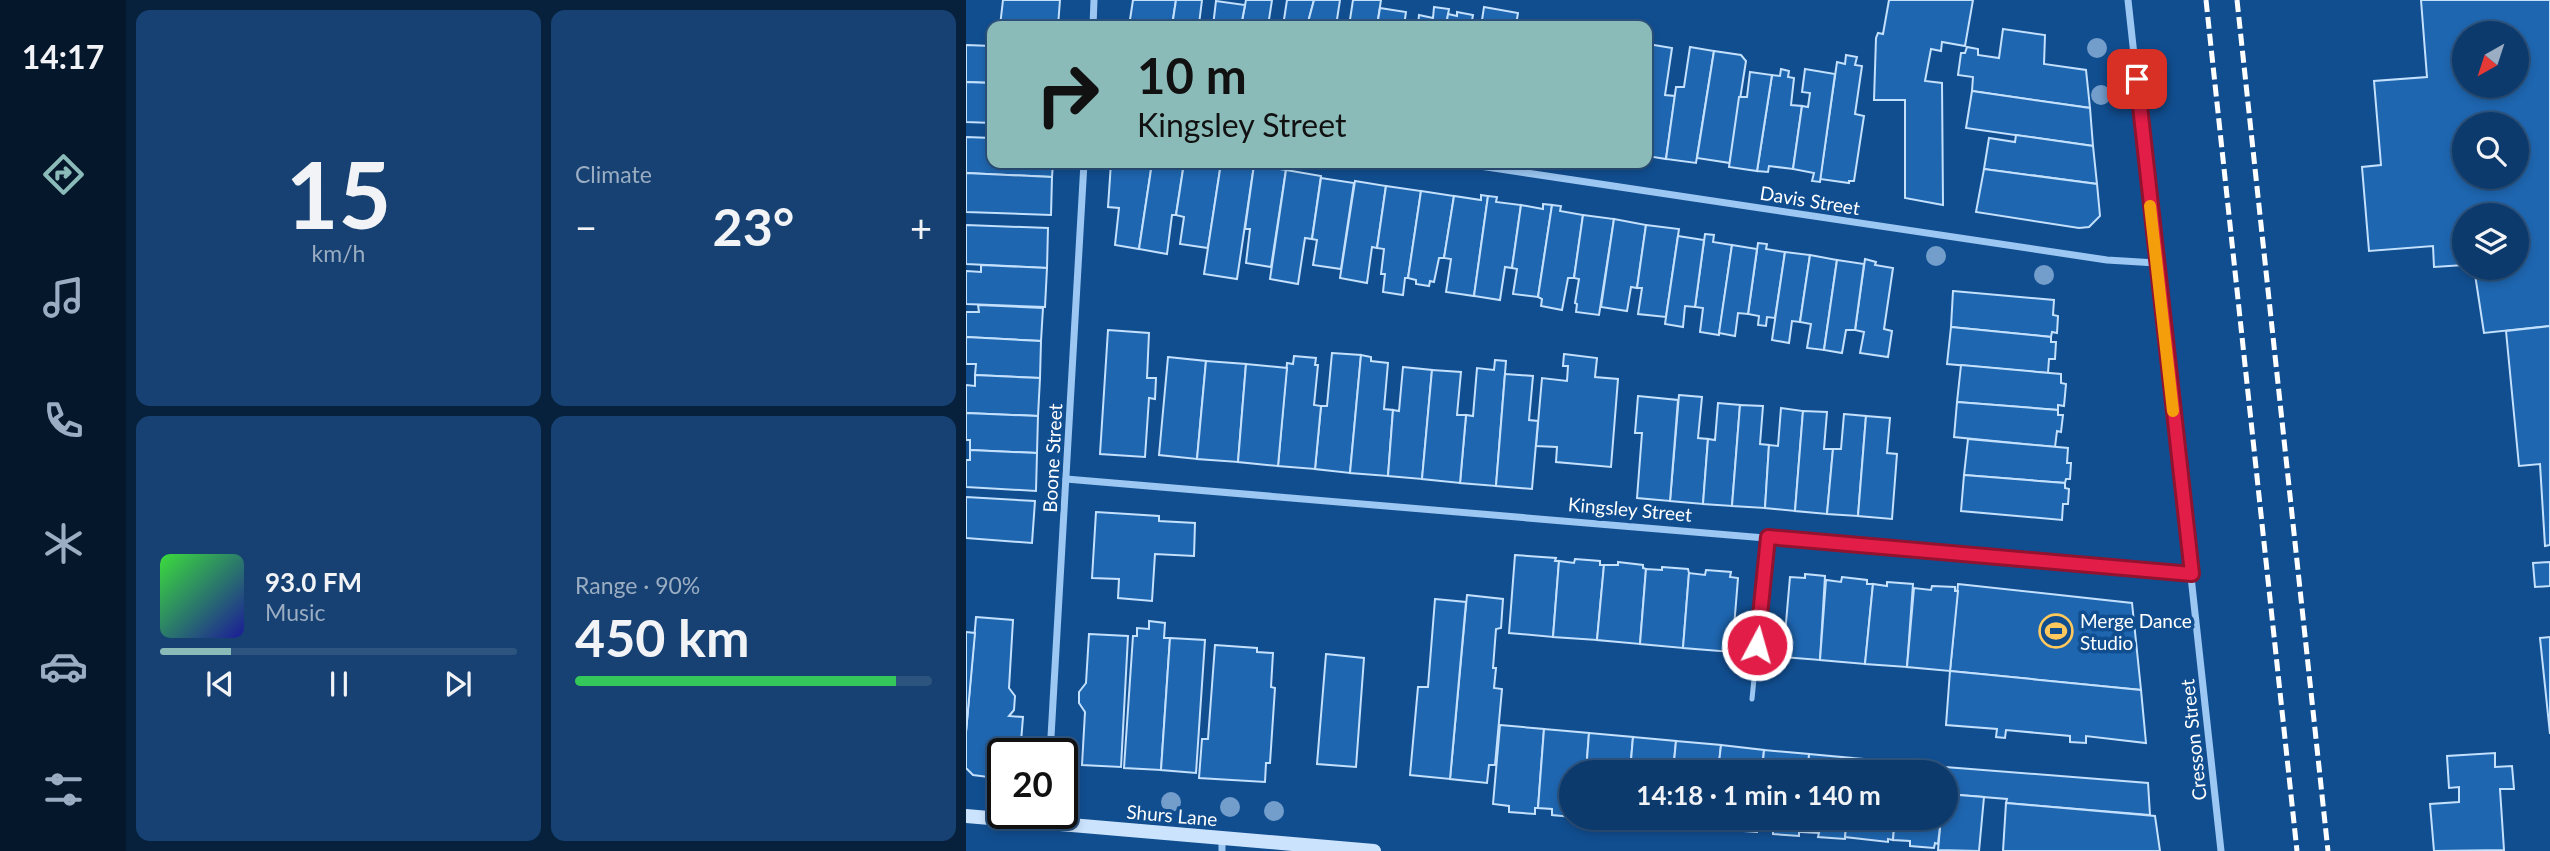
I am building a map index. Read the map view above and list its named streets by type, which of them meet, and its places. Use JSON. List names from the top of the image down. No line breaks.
{"streets":{"street":["Davis Street","Boone Street","Kingsley Street","Cresson Street","Shurs Lane"]},"crossings":[["Davis Street","Cresson Street"],["Boone Street","Kingsley Street"],["Kingsley Street","Cresson Street"]],"places":{"sports":["Merge Dance Studio"]},"north":"bottom left","page":{"tabs":"14:17","tile":[["15","km/h"],"Climate",["Range · 90%","450 km"]],"turn":["10 m","Kingsley Street"],"heat":["−","23°","+"],"song":["93.0 FM","Music"],"limit":"20","trip":"14:18 · 1 min · 140 m"}}
